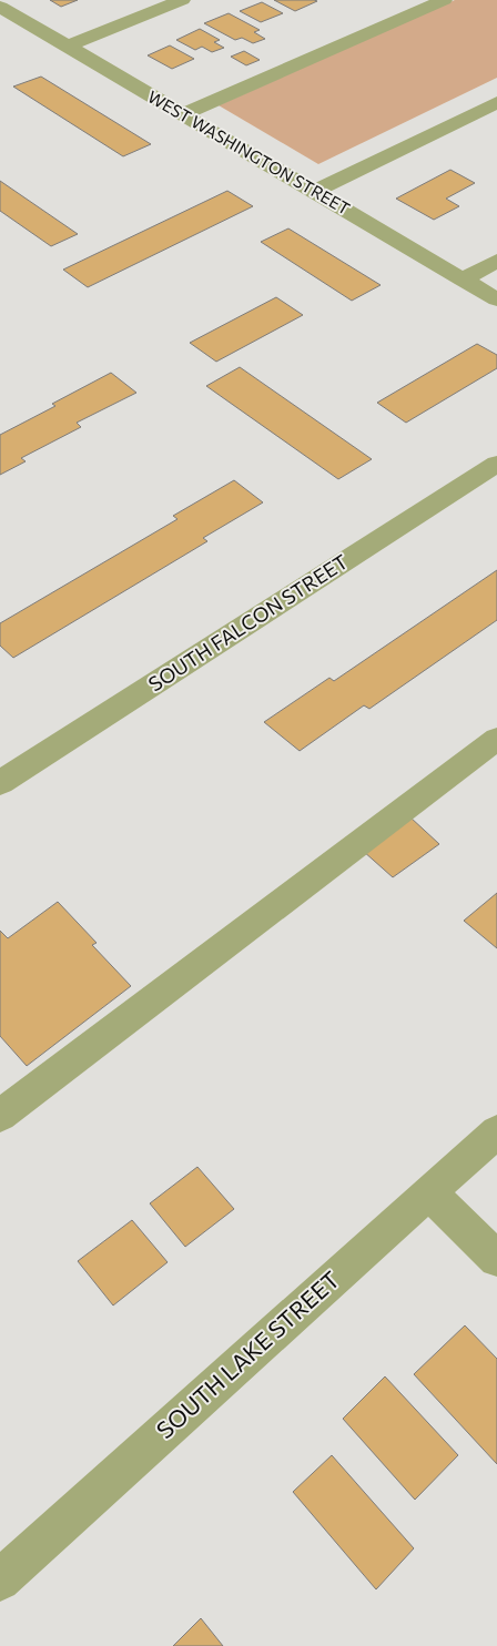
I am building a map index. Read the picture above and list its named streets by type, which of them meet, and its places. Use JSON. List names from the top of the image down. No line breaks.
{"streets":{"street":["WEST WASHINGTON STREET","SOUTH FALCON STREET","SOUTH LAKE STREET"]}}
